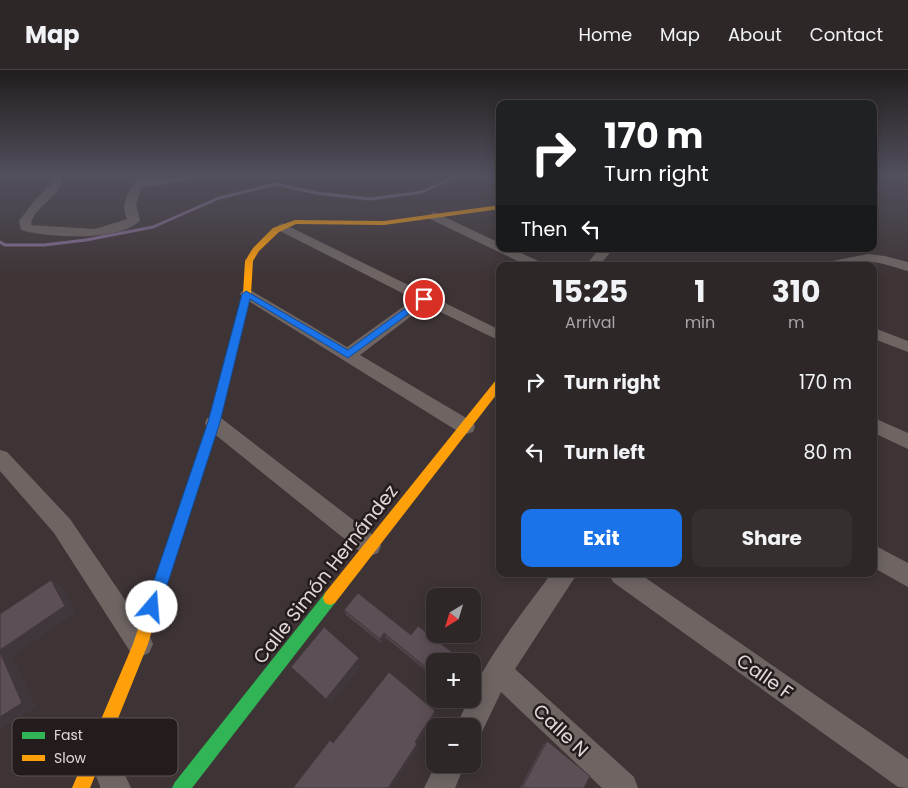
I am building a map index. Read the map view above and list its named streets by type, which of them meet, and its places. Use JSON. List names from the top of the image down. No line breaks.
{"streets":{"street":["Calle Simón Hernández","Calle F","Calle N"]},"legend":["Fast","Slow"],"north":"bottom left","page":{"header":"Map","nav":["Home","Map","About","Contact"],"turn":["170 m","Turn right"],"then":"Then","eta":["15:25","Arrival","1","min","310","m"],"list":[{"name":"Turn right","value":"170 m"},{"name":"Turn left","value":"80 m"}],"buttons":["Exit","Share"],"map_buttons":["+","−"]}}
